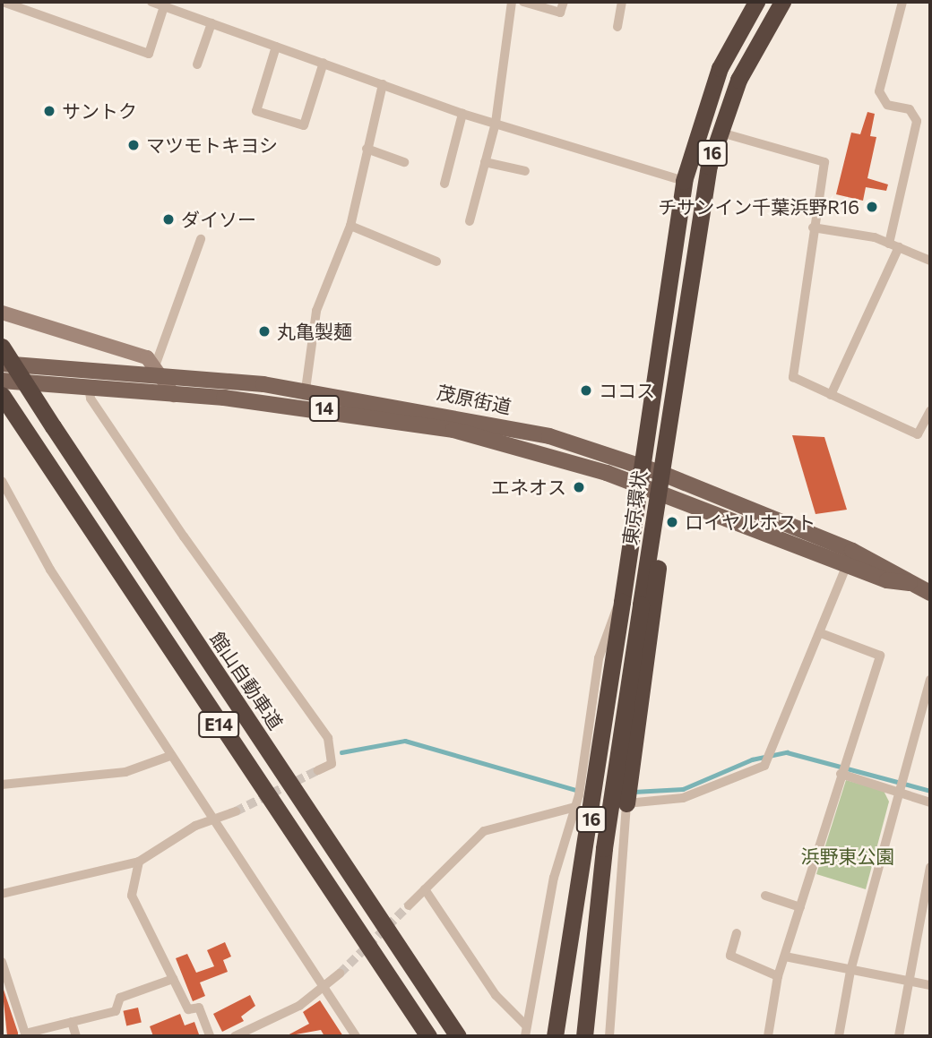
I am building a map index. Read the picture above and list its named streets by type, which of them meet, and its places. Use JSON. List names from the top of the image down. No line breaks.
{"streets":{"highway":["16","東京環状","館山自動車道","E14"],"main road":["茂原街道","14"]},"crossings":[["16","茂原街道"],["16","東京環状"],["茂原街道","東京環状"]],"parks":["浜野東公園"],"places":["サントク","マツモトキヨシ","チサンイン千葉浜野R16","ダイソー","丸亀製麺","ココス","エネオス","ロイヤルホスト"]}
